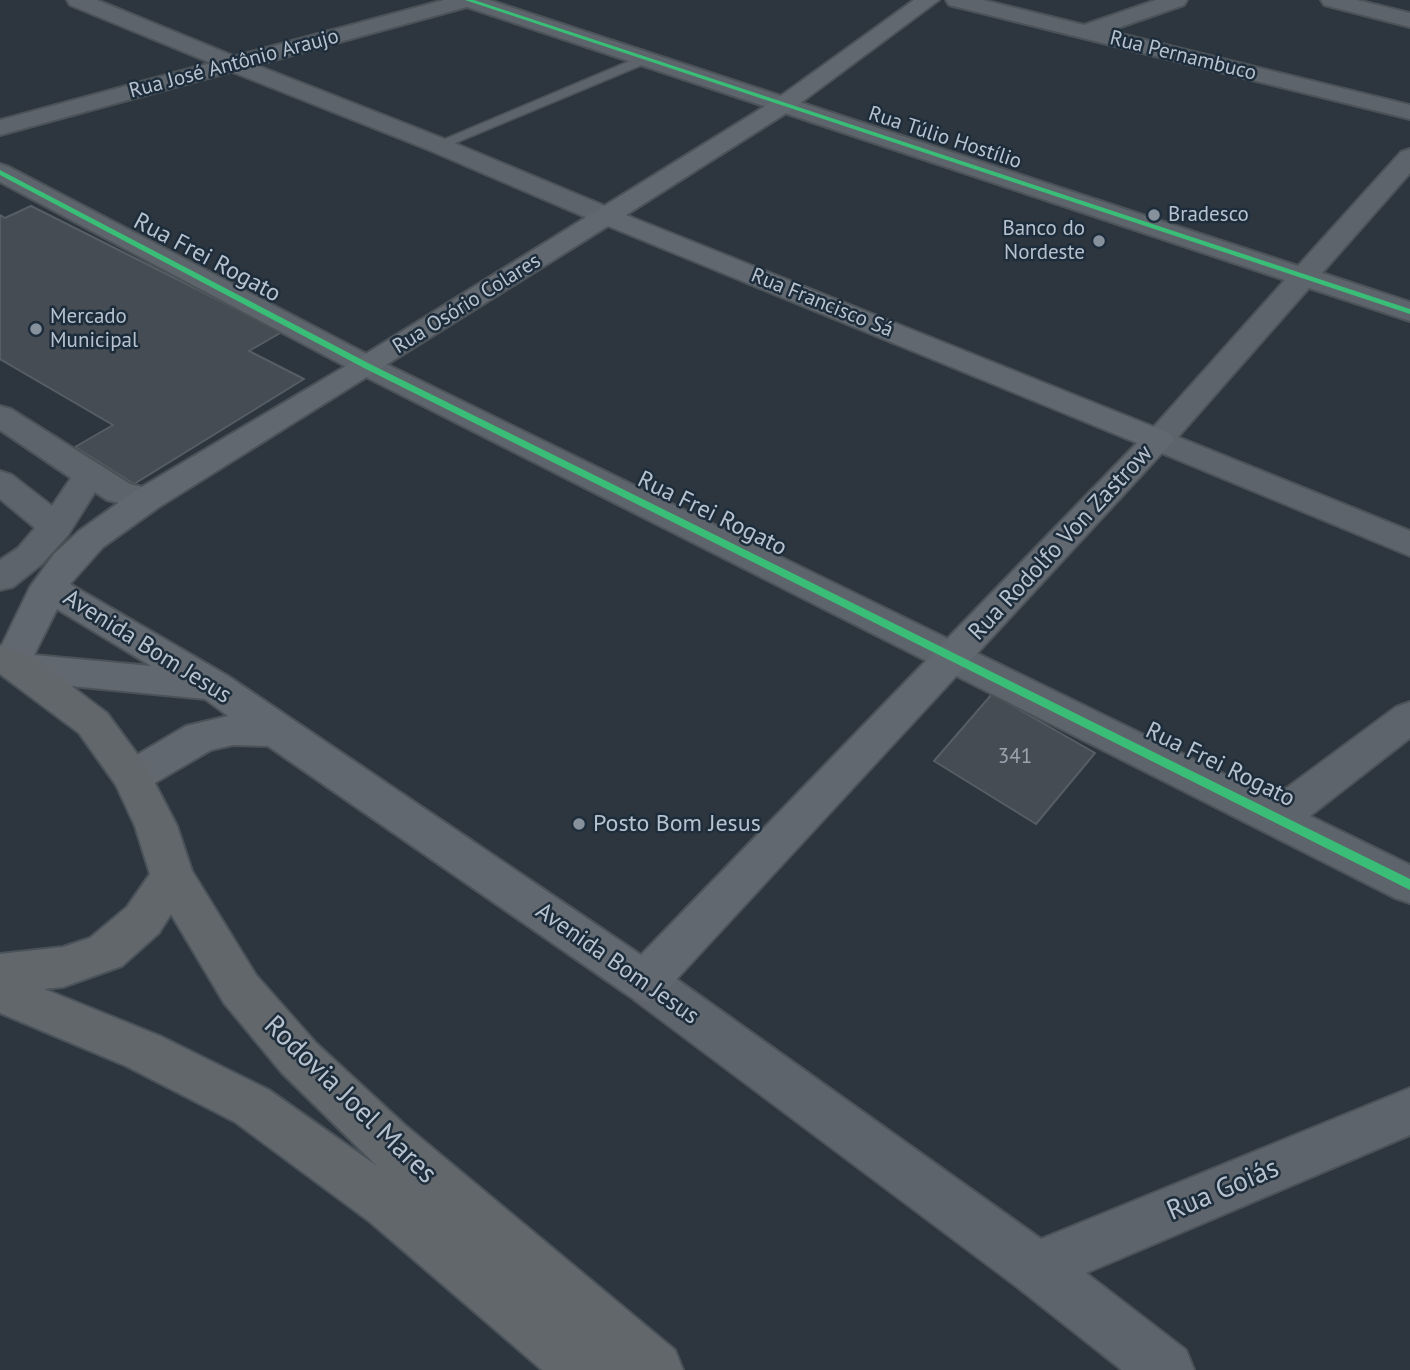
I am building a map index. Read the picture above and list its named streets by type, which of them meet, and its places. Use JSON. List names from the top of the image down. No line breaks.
{"streets":{"highway":["Rodovia Joel Mares"],"main road":["Rua Francisco Sá","Rua Osório Colares","Rua Rodolfo Von Zastrow","Avenida Bom Jesus"],"street":["Rua Pernambuco","Rua José Antônio Araujo","Rua Túlio Hostílio","Rua Frei Rogato","Rua Goiás"]},"crossings":[["Rua José Antônio Araujo","Rua Túlio Hostílio"],["Rua José Antônio Araujo","Rua Francisco Sá"],["Rua Túlio Hostílio","Rua Osório Colares"],["Rua Túlio Hostílio","Rua Rodolfo Von Zastrow"],["Rua Frei Rogato","Rua Osório Colares"],["Rua Frei Rogato","Rua Rodolfo Von Zastrow"],["Rua Francisco Sá","Rua Osório Colares"],["Rua Francisco Sá","Rua Rodolfo Von Zastrow"],["Rua Osório Colares","Avenida Bom Jesus"],["Rua Osório Colares","Rodovia Joel Mares"],["Rua Rodolfo Von Zastrow","Avenida Bom Jesus"],["Avenida Bom Jesus","Rua Goiás"]],"places":["Bradesco","Banco do Nordeste","Mercado Municipal","Posto Bom Jesus"],"house_numbers":["341"]}
